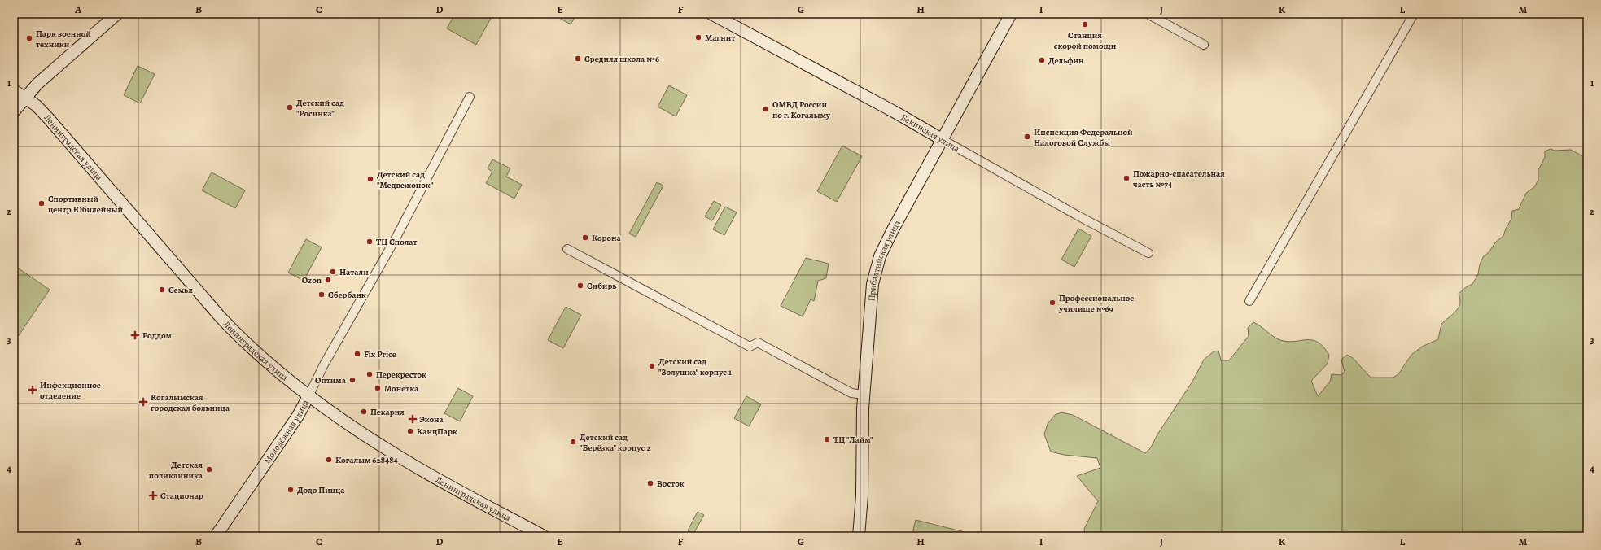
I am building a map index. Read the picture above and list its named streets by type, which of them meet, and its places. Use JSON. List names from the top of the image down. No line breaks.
{"streets":{"street":["Бакинская улица","Ленинградская улица","Прибалтийская улица","Молодёжная улица"]},"crossings":[["Бакинская улица","Прибалтийская улица"],["Ленинградская улица","Молодёжная улица"]],"places":{"other":["Станция скорой помощи","Магнит","Парк военной техники","Средняя школа №6","Дельфин","Детский сад \"Росинка\"","ОМВД России по г. Когалыму","Инспекция Федеральной Налоговой Службы","Пожарно-спасательная часть №74","Детский сад \"Медвежонок\"","Спортивный центр Юбилейный","Корона","ТЦ Сполат","Натали","Ozon","Сибирь","Семья","Сбербанк","Профессиональное училище №69","Fix Price","Детский сад \"Золушка\" корпус 1","Перекресток","Оптима","Монетка","Пекарня","КанцПарк","ТЦ \"Лайм\"","Детский сад \"Берёзка\" корпус 2","Когалым 628484","Детская поликлиника","Восток","Додо Пицца"],"health":["Роддом","Инфекционное отделение","Когалымская городская больница","Экона","Стационар"]},"grid":{"columns":["A","B","C","D","E","F","G","H","I","J","K","L","M"],"rows":["1","2","3","4"]}}
